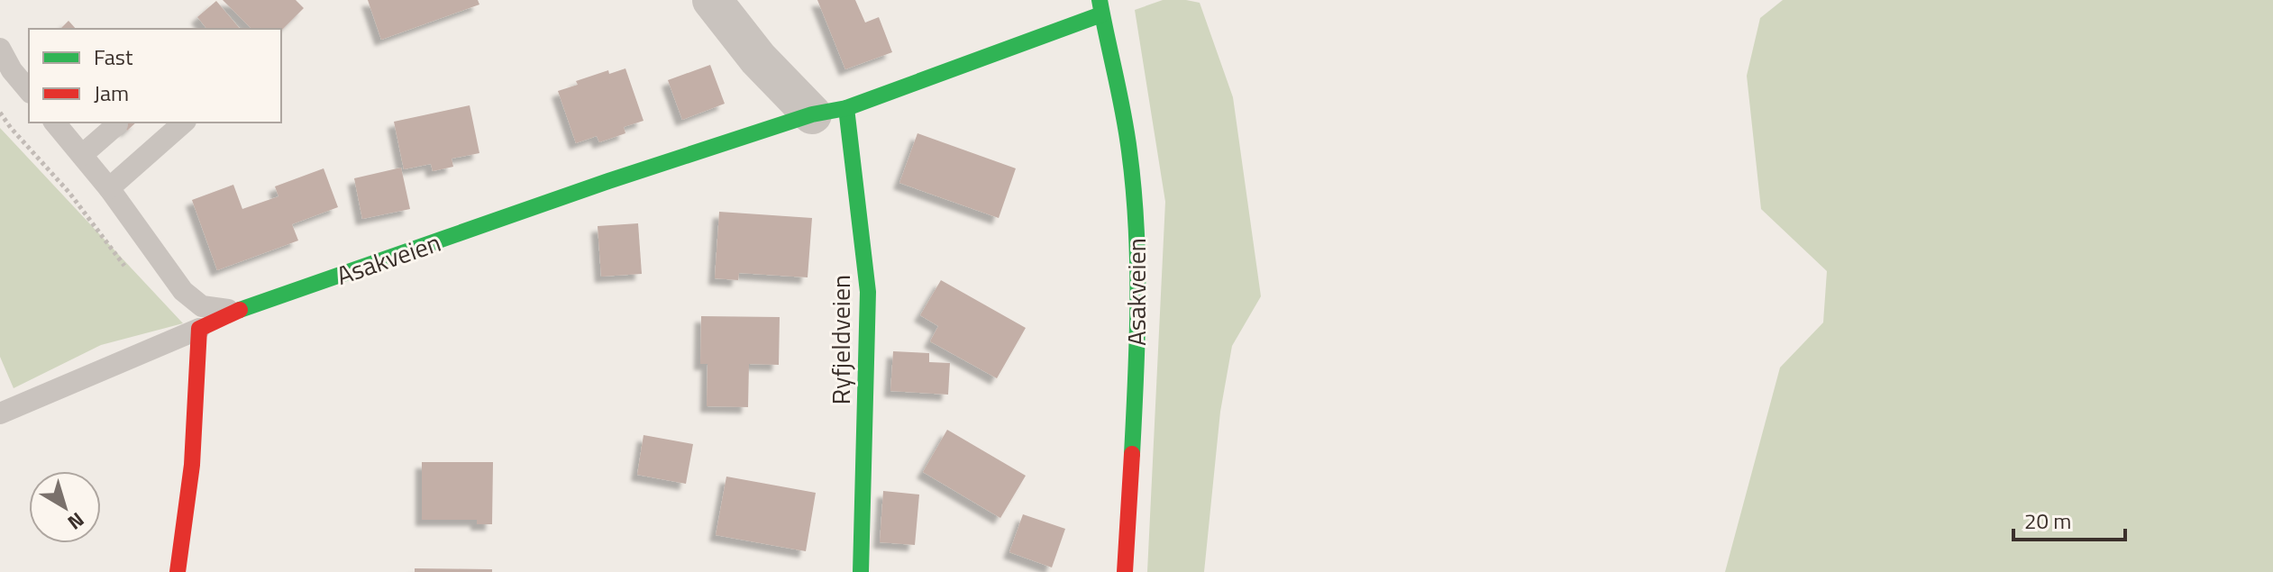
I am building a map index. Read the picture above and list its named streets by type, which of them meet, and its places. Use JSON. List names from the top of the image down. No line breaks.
{"streets":{"street":["Asakveien","Ryfjeldveien"]},"crossings":[["Asakveien","Ryfjeldveien"]],"legend":["Fast","Jam"],"scale_bar":"20 m","north":"bottom right"}
